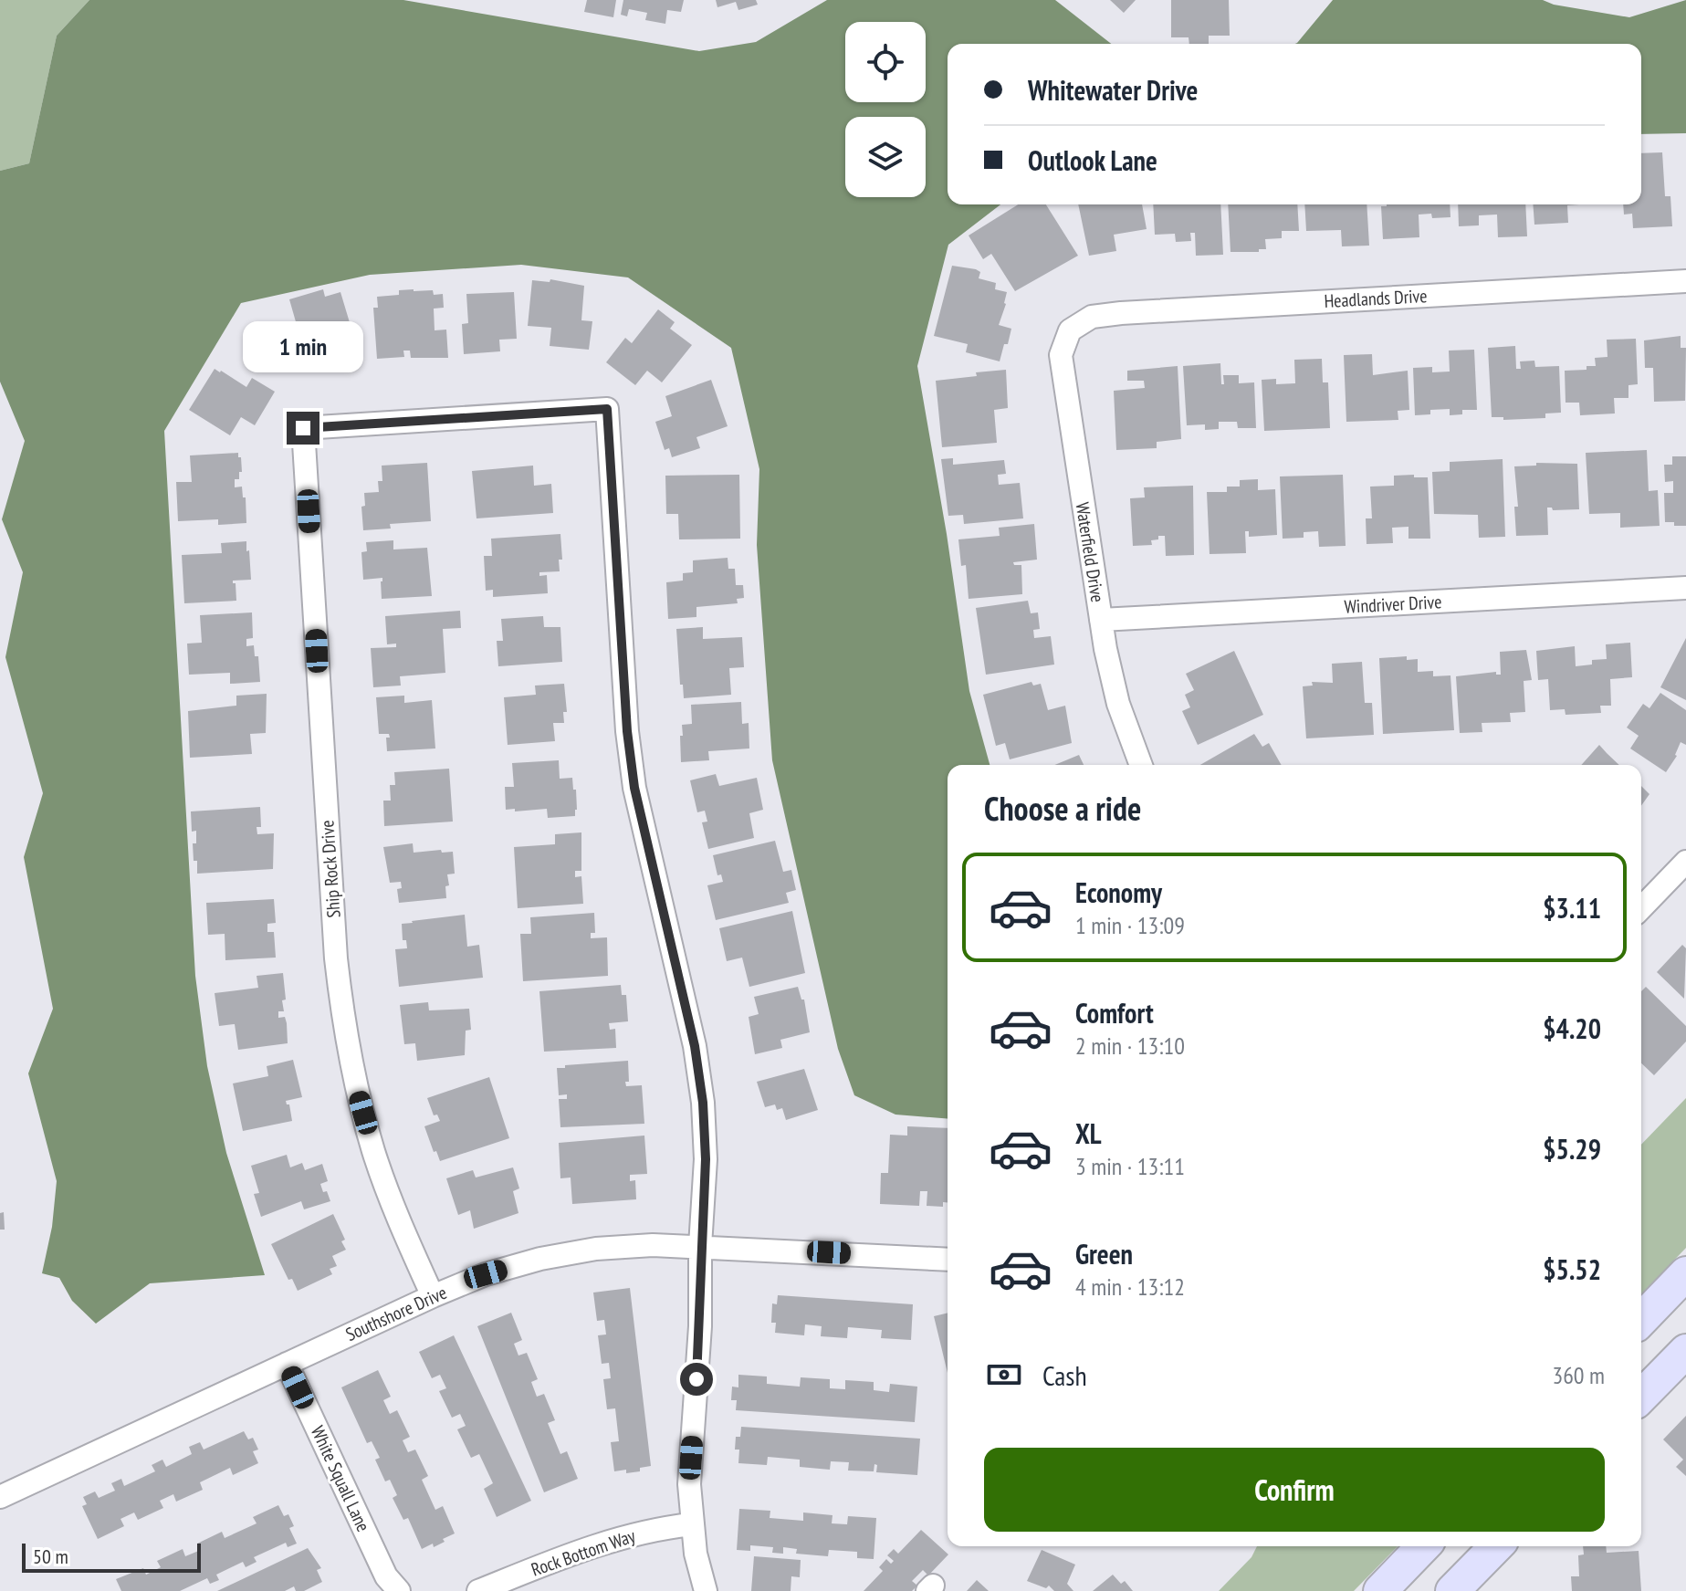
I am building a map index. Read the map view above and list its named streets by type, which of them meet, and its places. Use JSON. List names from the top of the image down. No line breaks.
{"streets":{"street":["Headlands Drive","Waterfield Drive","Windriver Drive","Ship Rock Drive","Southshore Drive","White Squall Lane","Rock Bottom Way"]},"crossings":[["Headlands Drive","Waterfield Drive"],["Waterfield Drive","Windriver Drive"],["Ship Rock Drive","Southshore Drive"],["Southshore Drive","White Squall Lane"]],"scale_bar":"50 m","page":{"banner":["Whitewater Drive","Outlook Lane"],"bubble":"1 min","heading":"Choose a ride","list":[{"name":"Economy","note":"1 min · 13:09","value":"$3.11"},{"name":"Comfort","note":"2 min · 13:10","value":"$4.20"},{"name":"XL","note":"3 min · 13:11","value":"$5.29"},{"name":"Green","note":"4 min · 13:12","value":"$5.52"}],"pay":["Cash","360 m"],"buttons":"Confirm","scale":"50 m"}}
